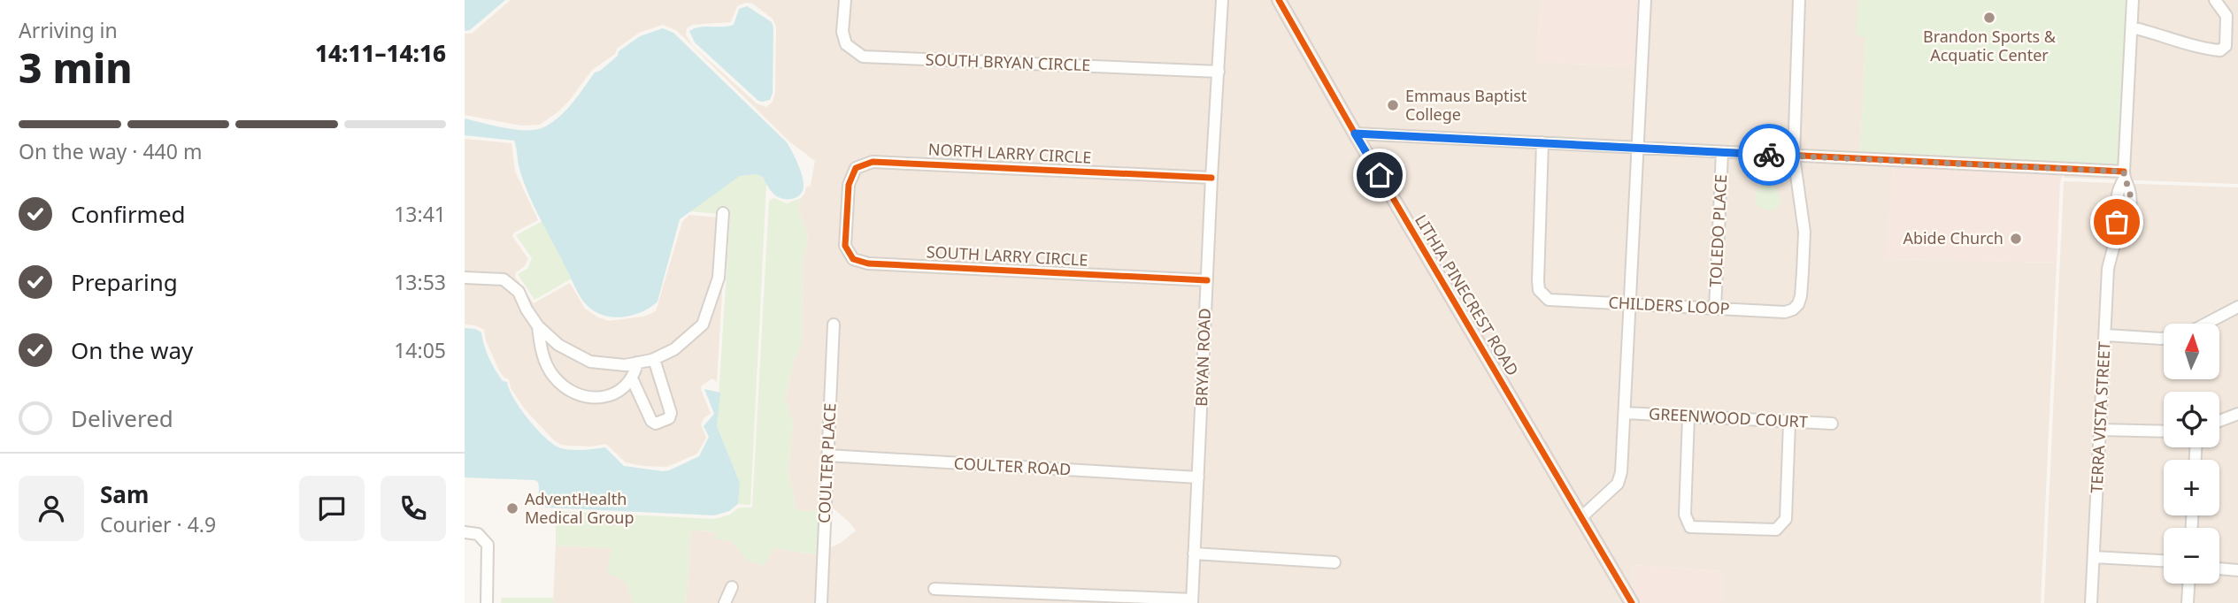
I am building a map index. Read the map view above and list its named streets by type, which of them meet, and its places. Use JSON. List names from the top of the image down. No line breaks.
{"streets":{"main road":["LITHIA PINECREST ROAD"],"street":["SOUTH BRYAN CIRCLE","NORTH LARRY CIRCLE","TOLEDO PLACE","SOUTH LARRY CIRCLE","CHILDERS LOOP","BRYAN ROAD","TERRA VISTA STREET","GREENWOOD COURT","COULTER PLACE","COULTER ROAD"]},"crossings":[["SOUTH BRYAN CIRCLE","BRYAN ROAD"],["NORTH LARRY CIRCLE","SOUTH LARRY CIRCLE"],["NORTH LARRY CIRCLE","BRYAN ROAD"],["TOLEDO PLACE","CHILDERS LOOP"],["SOUTH LARRY CIRCLE","BRYAN ROAD"],["BRYAN ROAD","COULTER ROAD"],["COULTER PLACE","COULTER ROAD"]],"places":["Brandon Sports & Acquatic Center","Emmaus Baptist College","Abide Church","AdventHealth Medical Group"],"north":"top","page":{"heading":["3 min","Arriving in","14:11–14:16"],"panel":["Sam","Courier · 4.9"],"bar":"On the way · 440 m","list":[["Confirmed","13:41"],["Preparing","13:53"],["On the way","14:05"],"Delivered"],"map_buttons":["+","−"]}}
